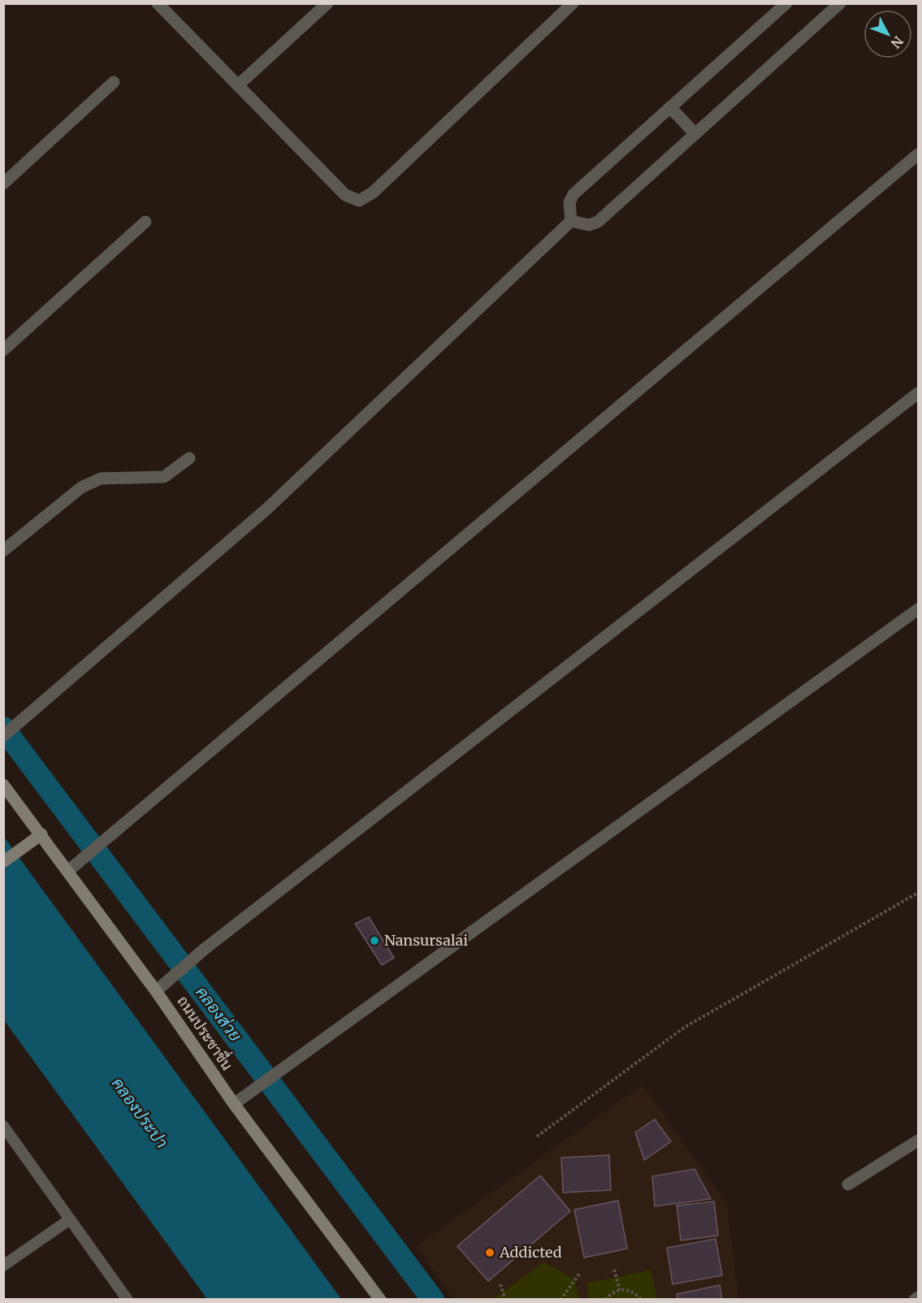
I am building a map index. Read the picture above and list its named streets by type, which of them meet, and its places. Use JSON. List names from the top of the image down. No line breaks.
{"streets":{"main road":["ถนนประชาชื่น"]},"water":["คลองส่วย","คลองประปา"],"places":["Nansursalai","Addicted"],"north":"bottom right"}
